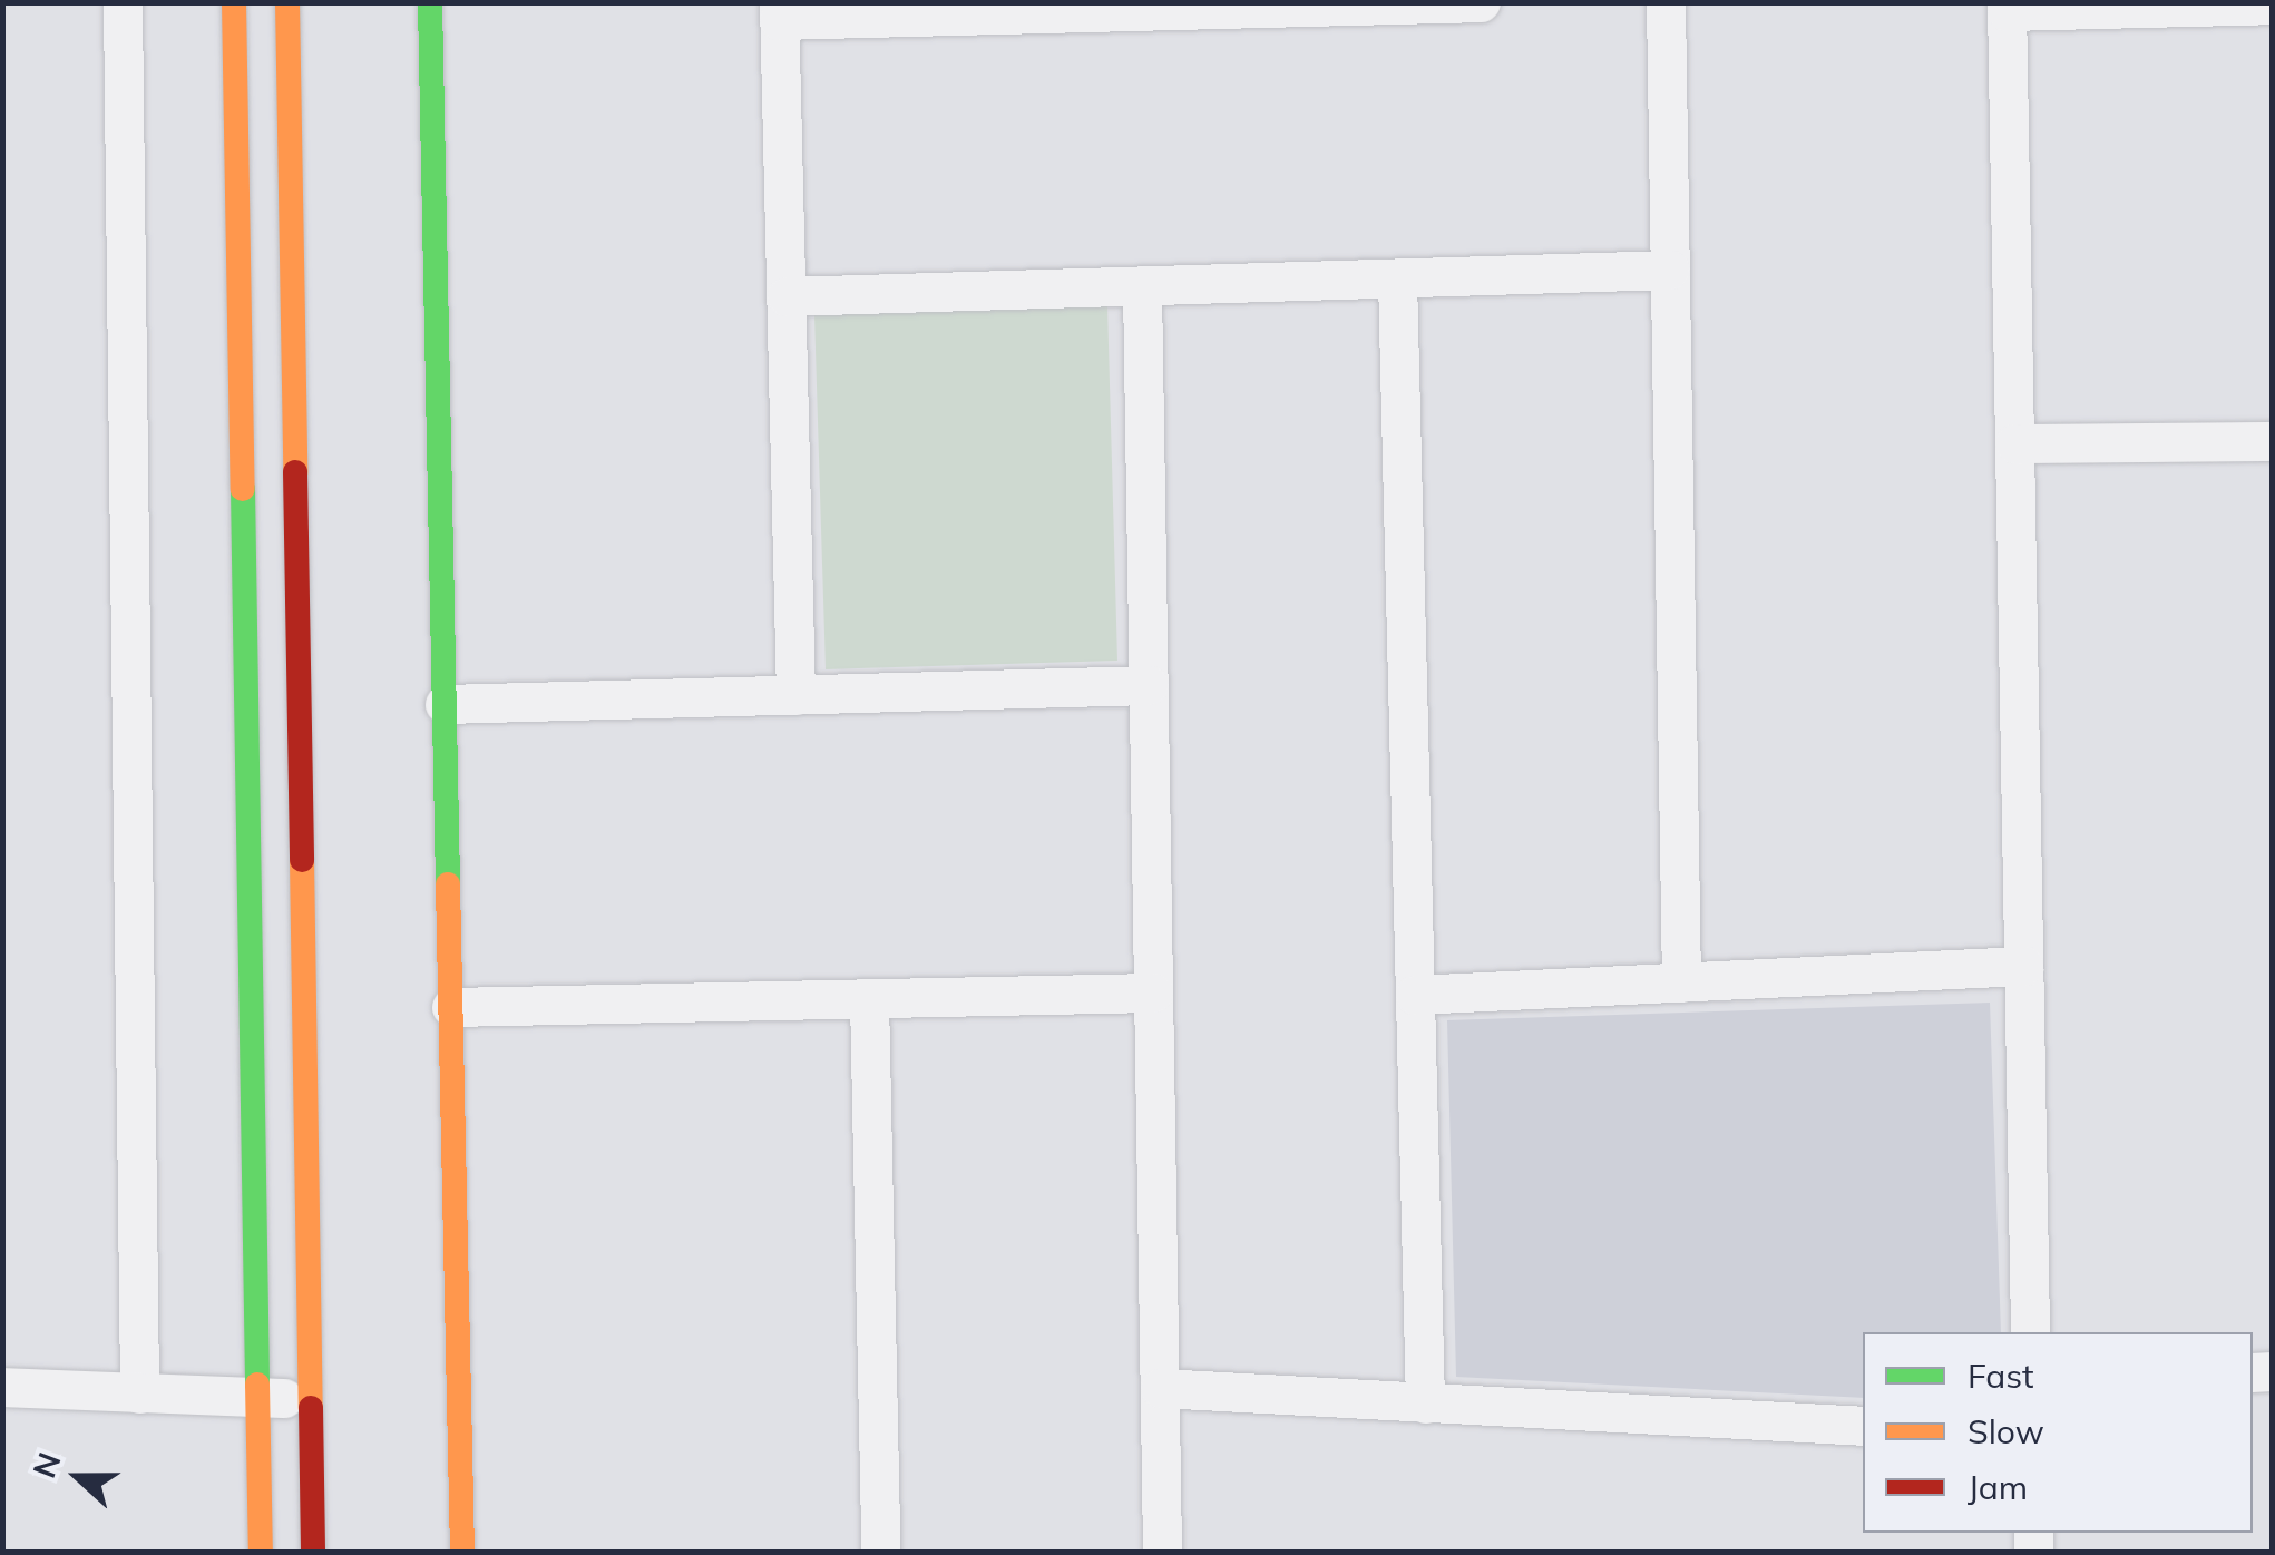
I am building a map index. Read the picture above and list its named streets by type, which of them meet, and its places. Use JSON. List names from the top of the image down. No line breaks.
{"legend":["Fast","Slow","Jam"],"north":"left"}
